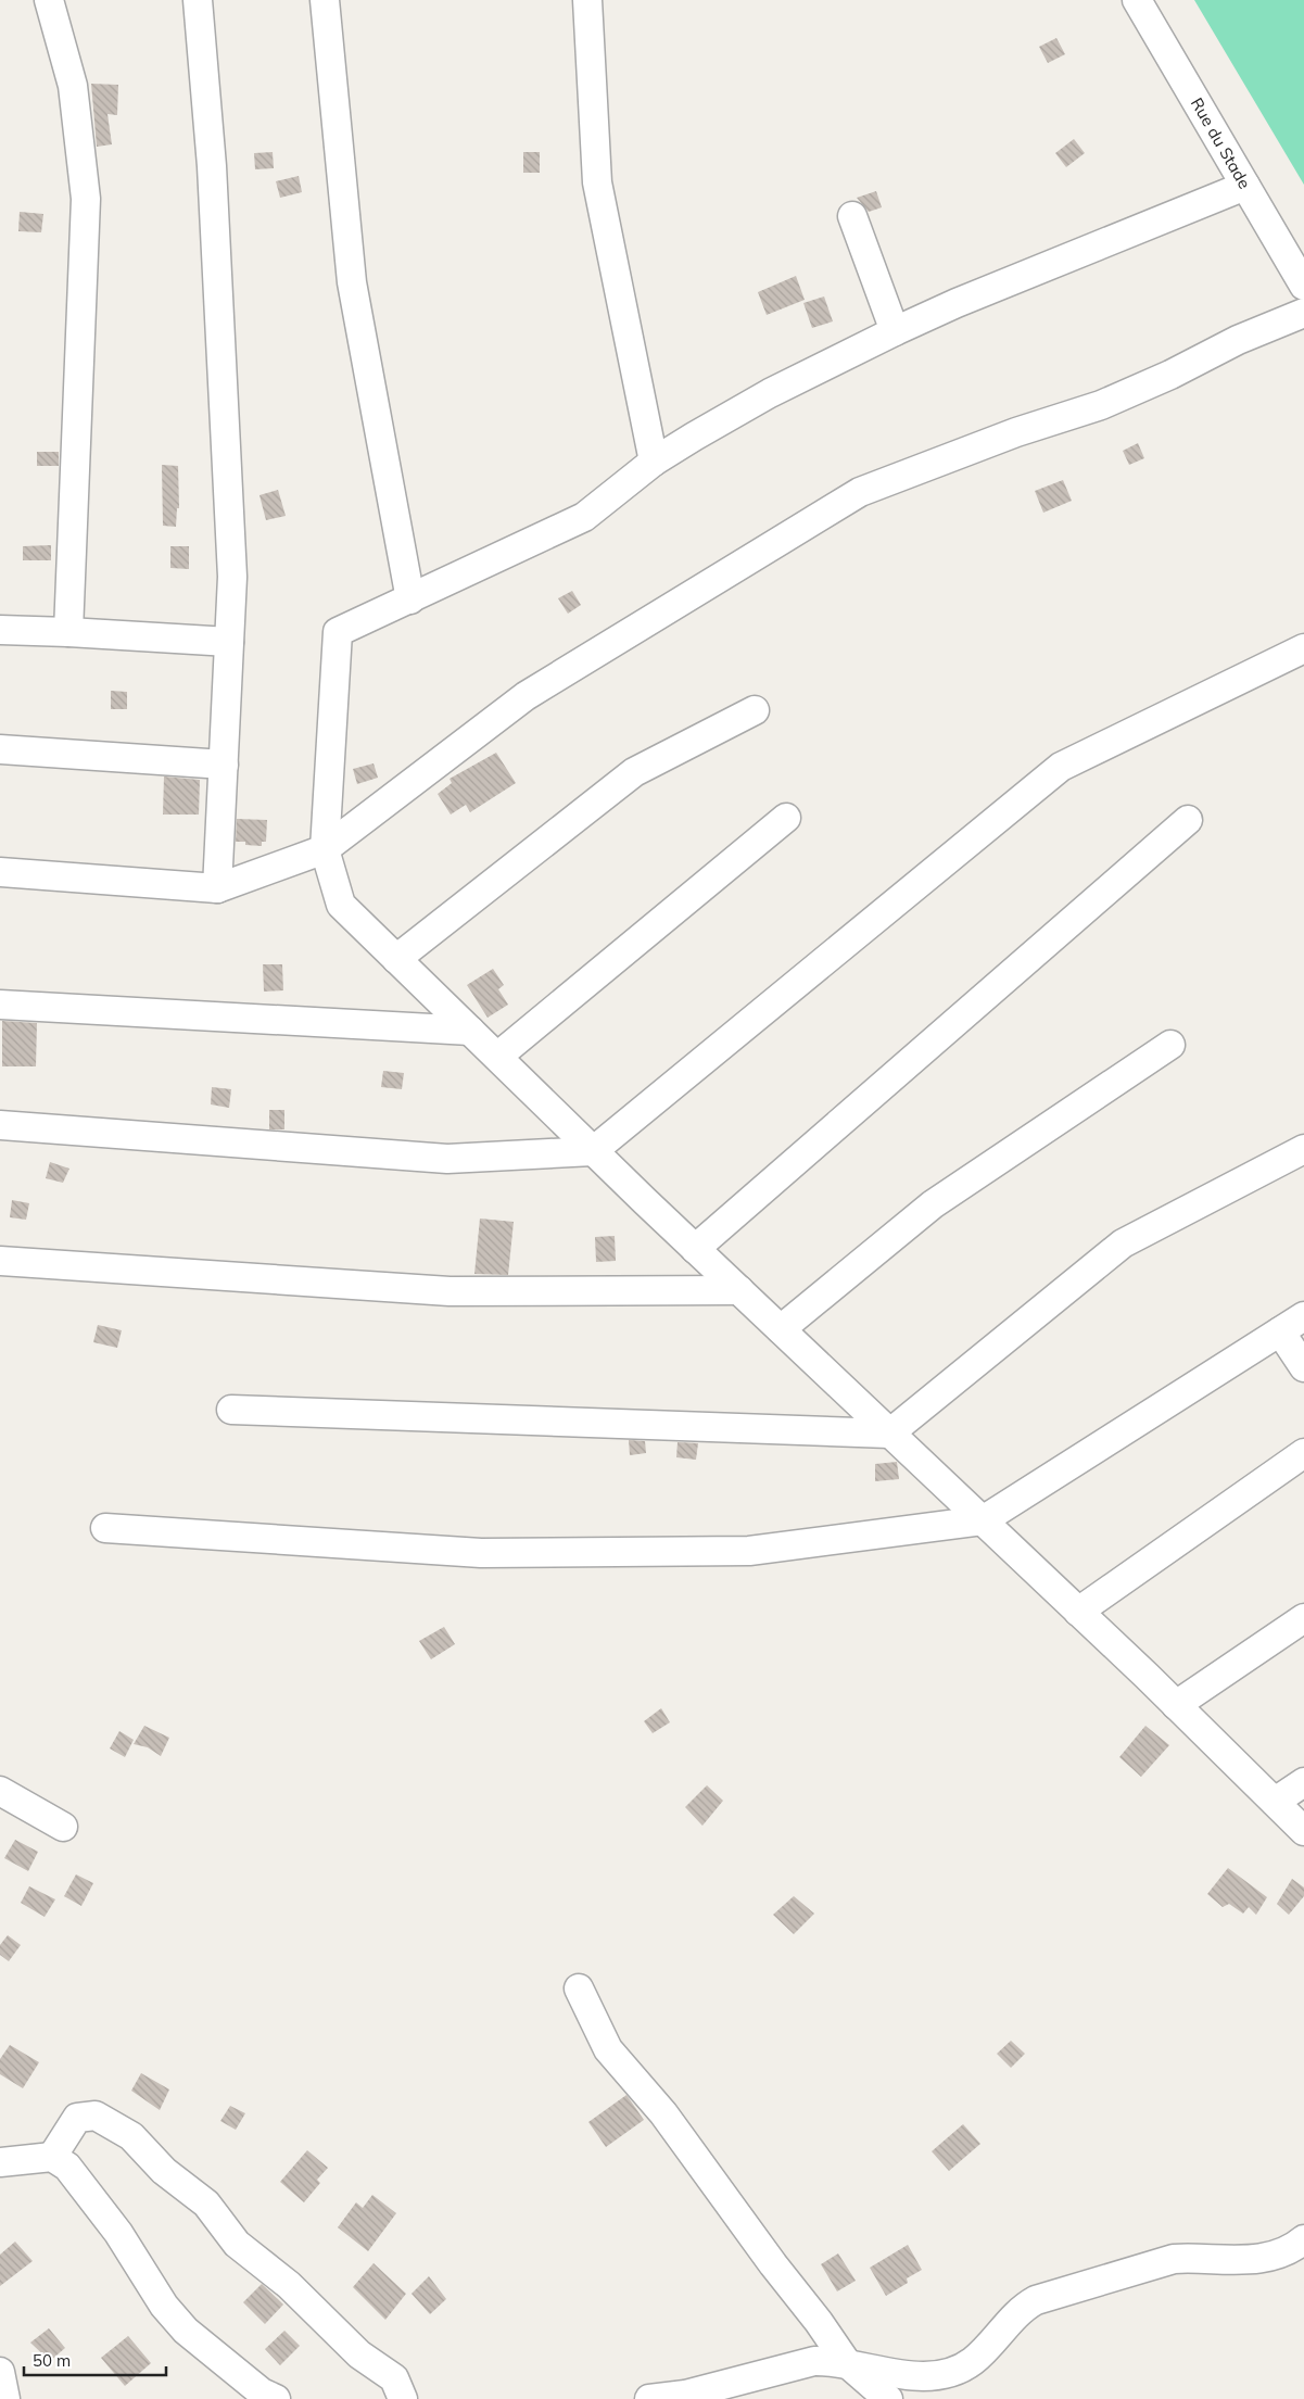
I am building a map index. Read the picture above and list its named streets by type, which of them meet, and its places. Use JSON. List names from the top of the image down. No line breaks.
{"streets":{"street":["Rue du Stade"]},"scale_bar":"50 m"}
